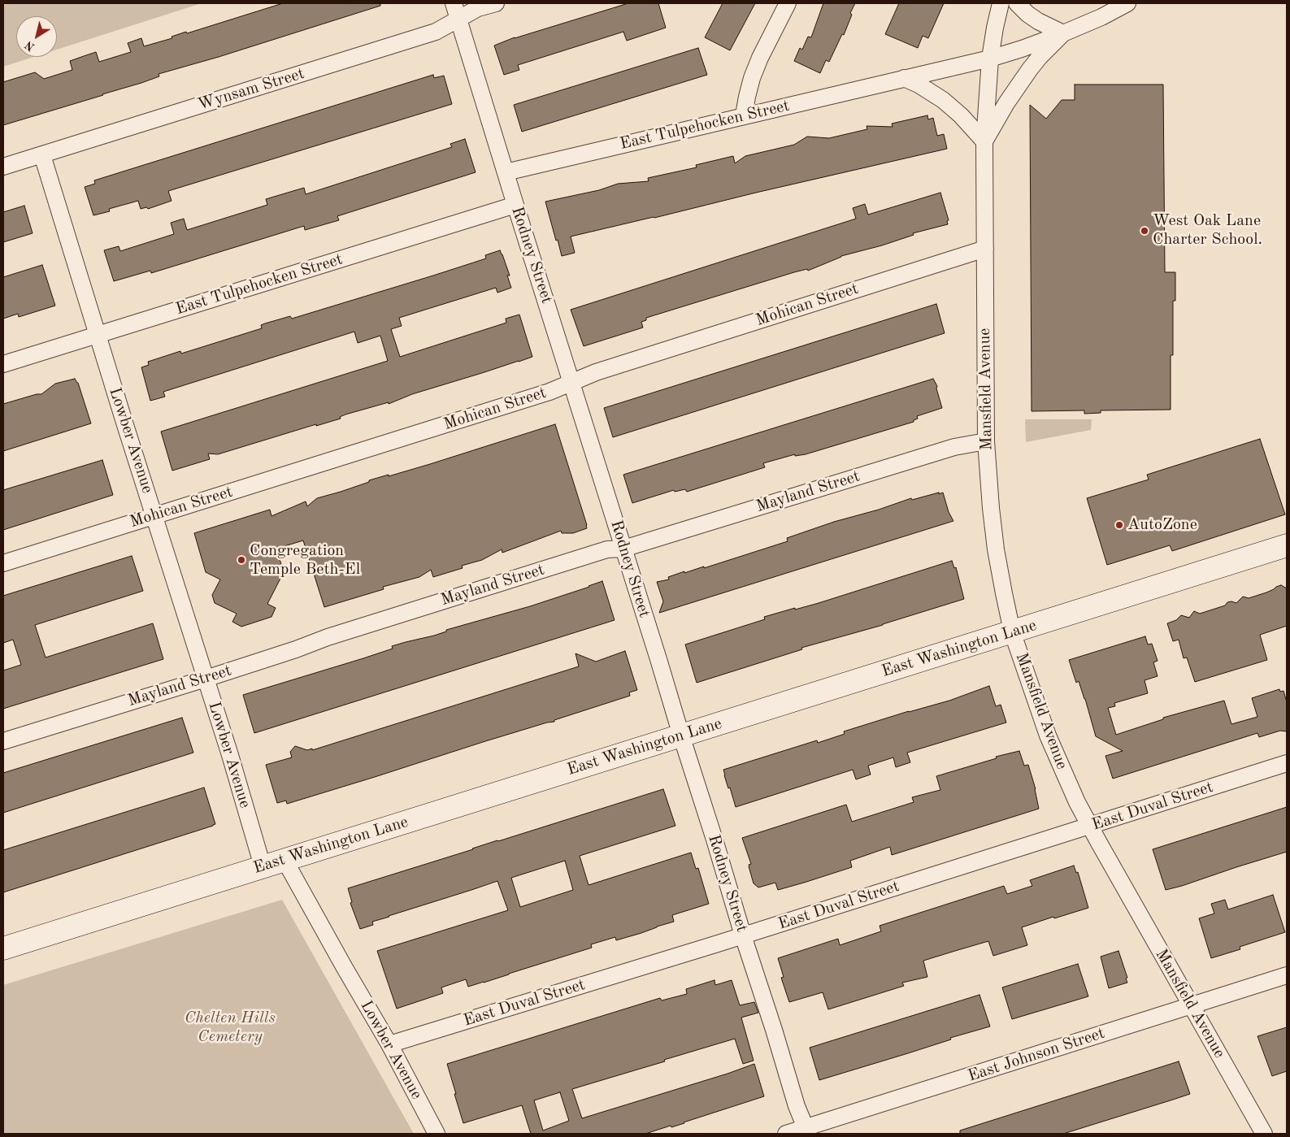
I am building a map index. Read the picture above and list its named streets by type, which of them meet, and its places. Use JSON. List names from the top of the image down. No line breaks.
{"streets":{"main road":["East Washington Lane"],"street":["Wynsam Street","East Tulpehocken Street","Rodney Street","Mohican Street","Mansfield Avenue","Lowber Avenue","Mayland Street","East Duval Street","East Johnson Street"]},"crossings":[["Wynsam Street","Rodney Street"],["Wynsam Street","Lowber Avenue"],["East Tulpehocken Street","Rodney Street"],["East Tulpehocken Street","Mansfield Avenue"],["East Tulpehocken Street","Lowber Avenue"],["Rodney Street","Mohican Street"],["Rodney Street","Mayland Street"],["Rodney Street","East Washington Lane"],["Rodney Street","East Duval Street"],["Rodney Street","East Johnson Street"],["Mohican Street","Mansfield Avenue"],["Mohican Street","Lowber Avenue"],["Mansfield Avenue","Mayland Street"],["Mansfield Avenue","East Washington Lane"],["Mansfield Avenue","East Duval Street"],["Mansfield Avenue","East Johnson Street"],["Lowber Avenue","Mayland Street"],["Lowber Avenue","East Washington Lane"],["Lowber Avenue","East Duval Street"]],"parks":["Chelten Hills Cemetery"],"places":["West Oak Lane Charter School.","AutoZone","Congregation Temple Beth-El"],"north":"bottom left"}
